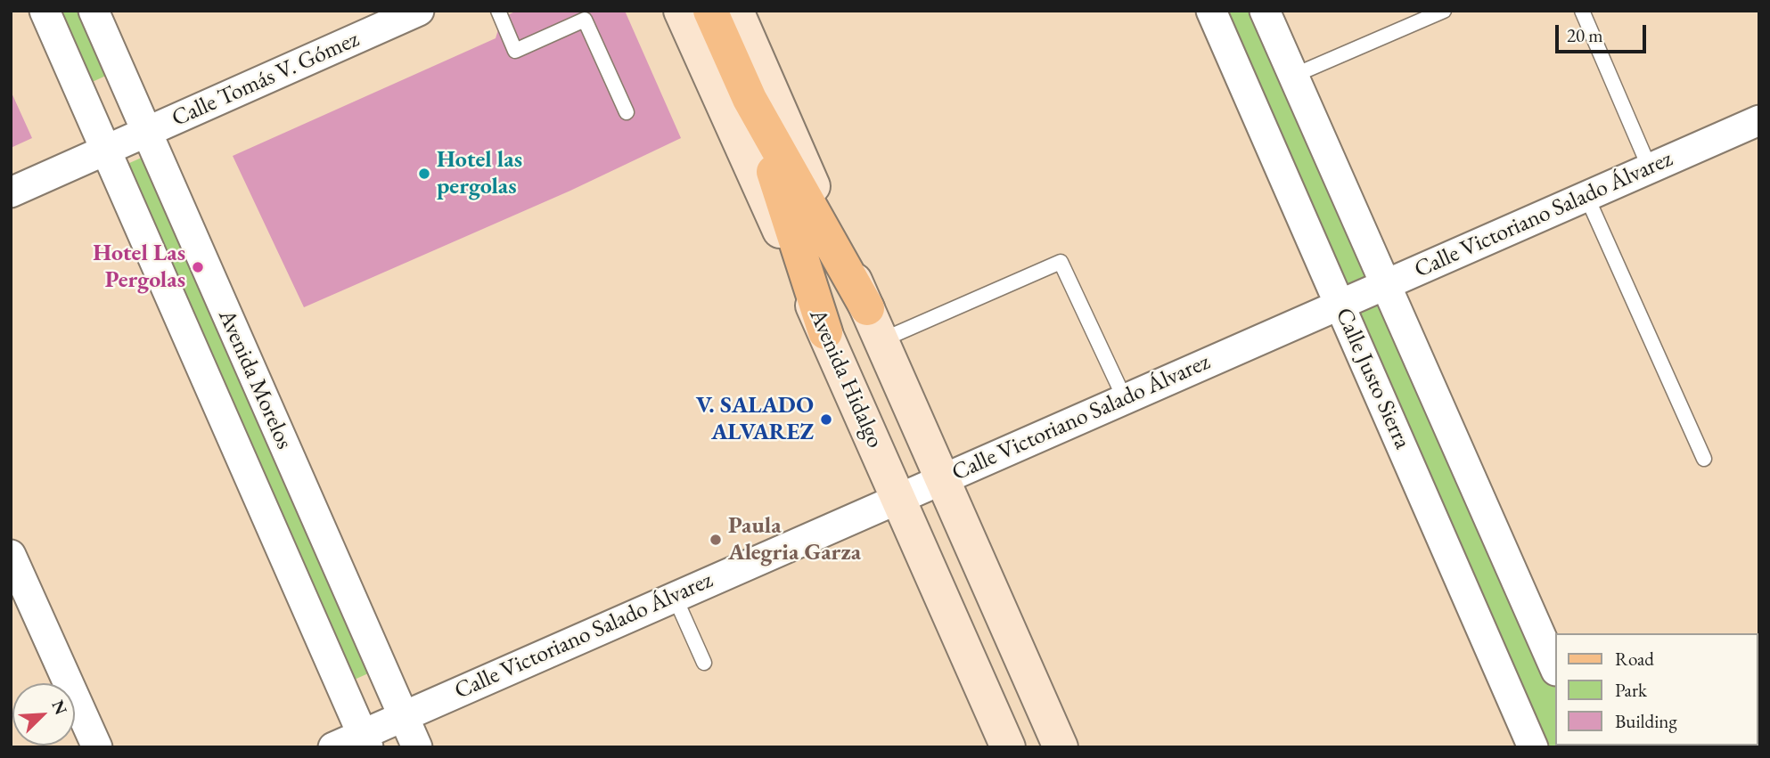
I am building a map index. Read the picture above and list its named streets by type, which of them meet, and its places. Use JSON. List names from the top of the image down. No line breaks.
{"streets":{"main road":["Avenida Hidalgo"],"street":["Calle Tomás V. Gómez","Calle Victoriano Salado Álvarez","Calle Justo Sierra","Avenida Morelos"]},"crossings":[["Calle Tomás V. Gómez","Avenida Morelos"],["Calle Victoriano Salado Álvarez","Avenida Hidalgo"],["Calle Victoriano Salado Álvarez","Calle Justo Sierra"],["Calle Victoriano Salado Álvarez","Avenida Morelos"]],"places":["Hotel las pergolas","Hotel Las Pergolas","V. SALADO ALVAREZ","Paula Alegria Garza"],"legend":["Road","Park","Building"],"scale_bar":"20 m","north":"top right"}
